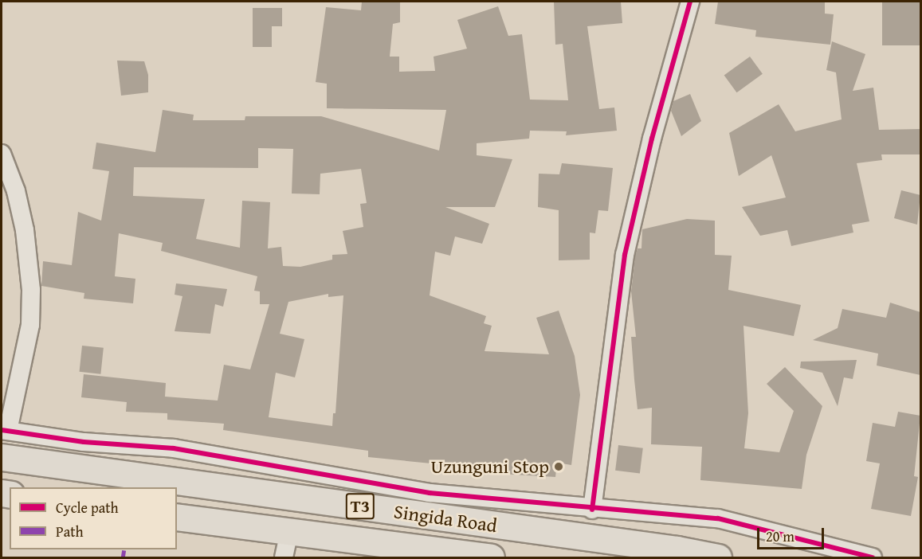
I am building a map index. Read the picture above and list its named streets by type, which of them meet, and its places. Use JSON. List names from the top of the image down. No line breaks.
{"streets":{"highway":["T3","Singida Road"]},"places":["Uzunguni Stop"],"legend":["Cycle path","Path"],"scale_bar":"20 m"}
